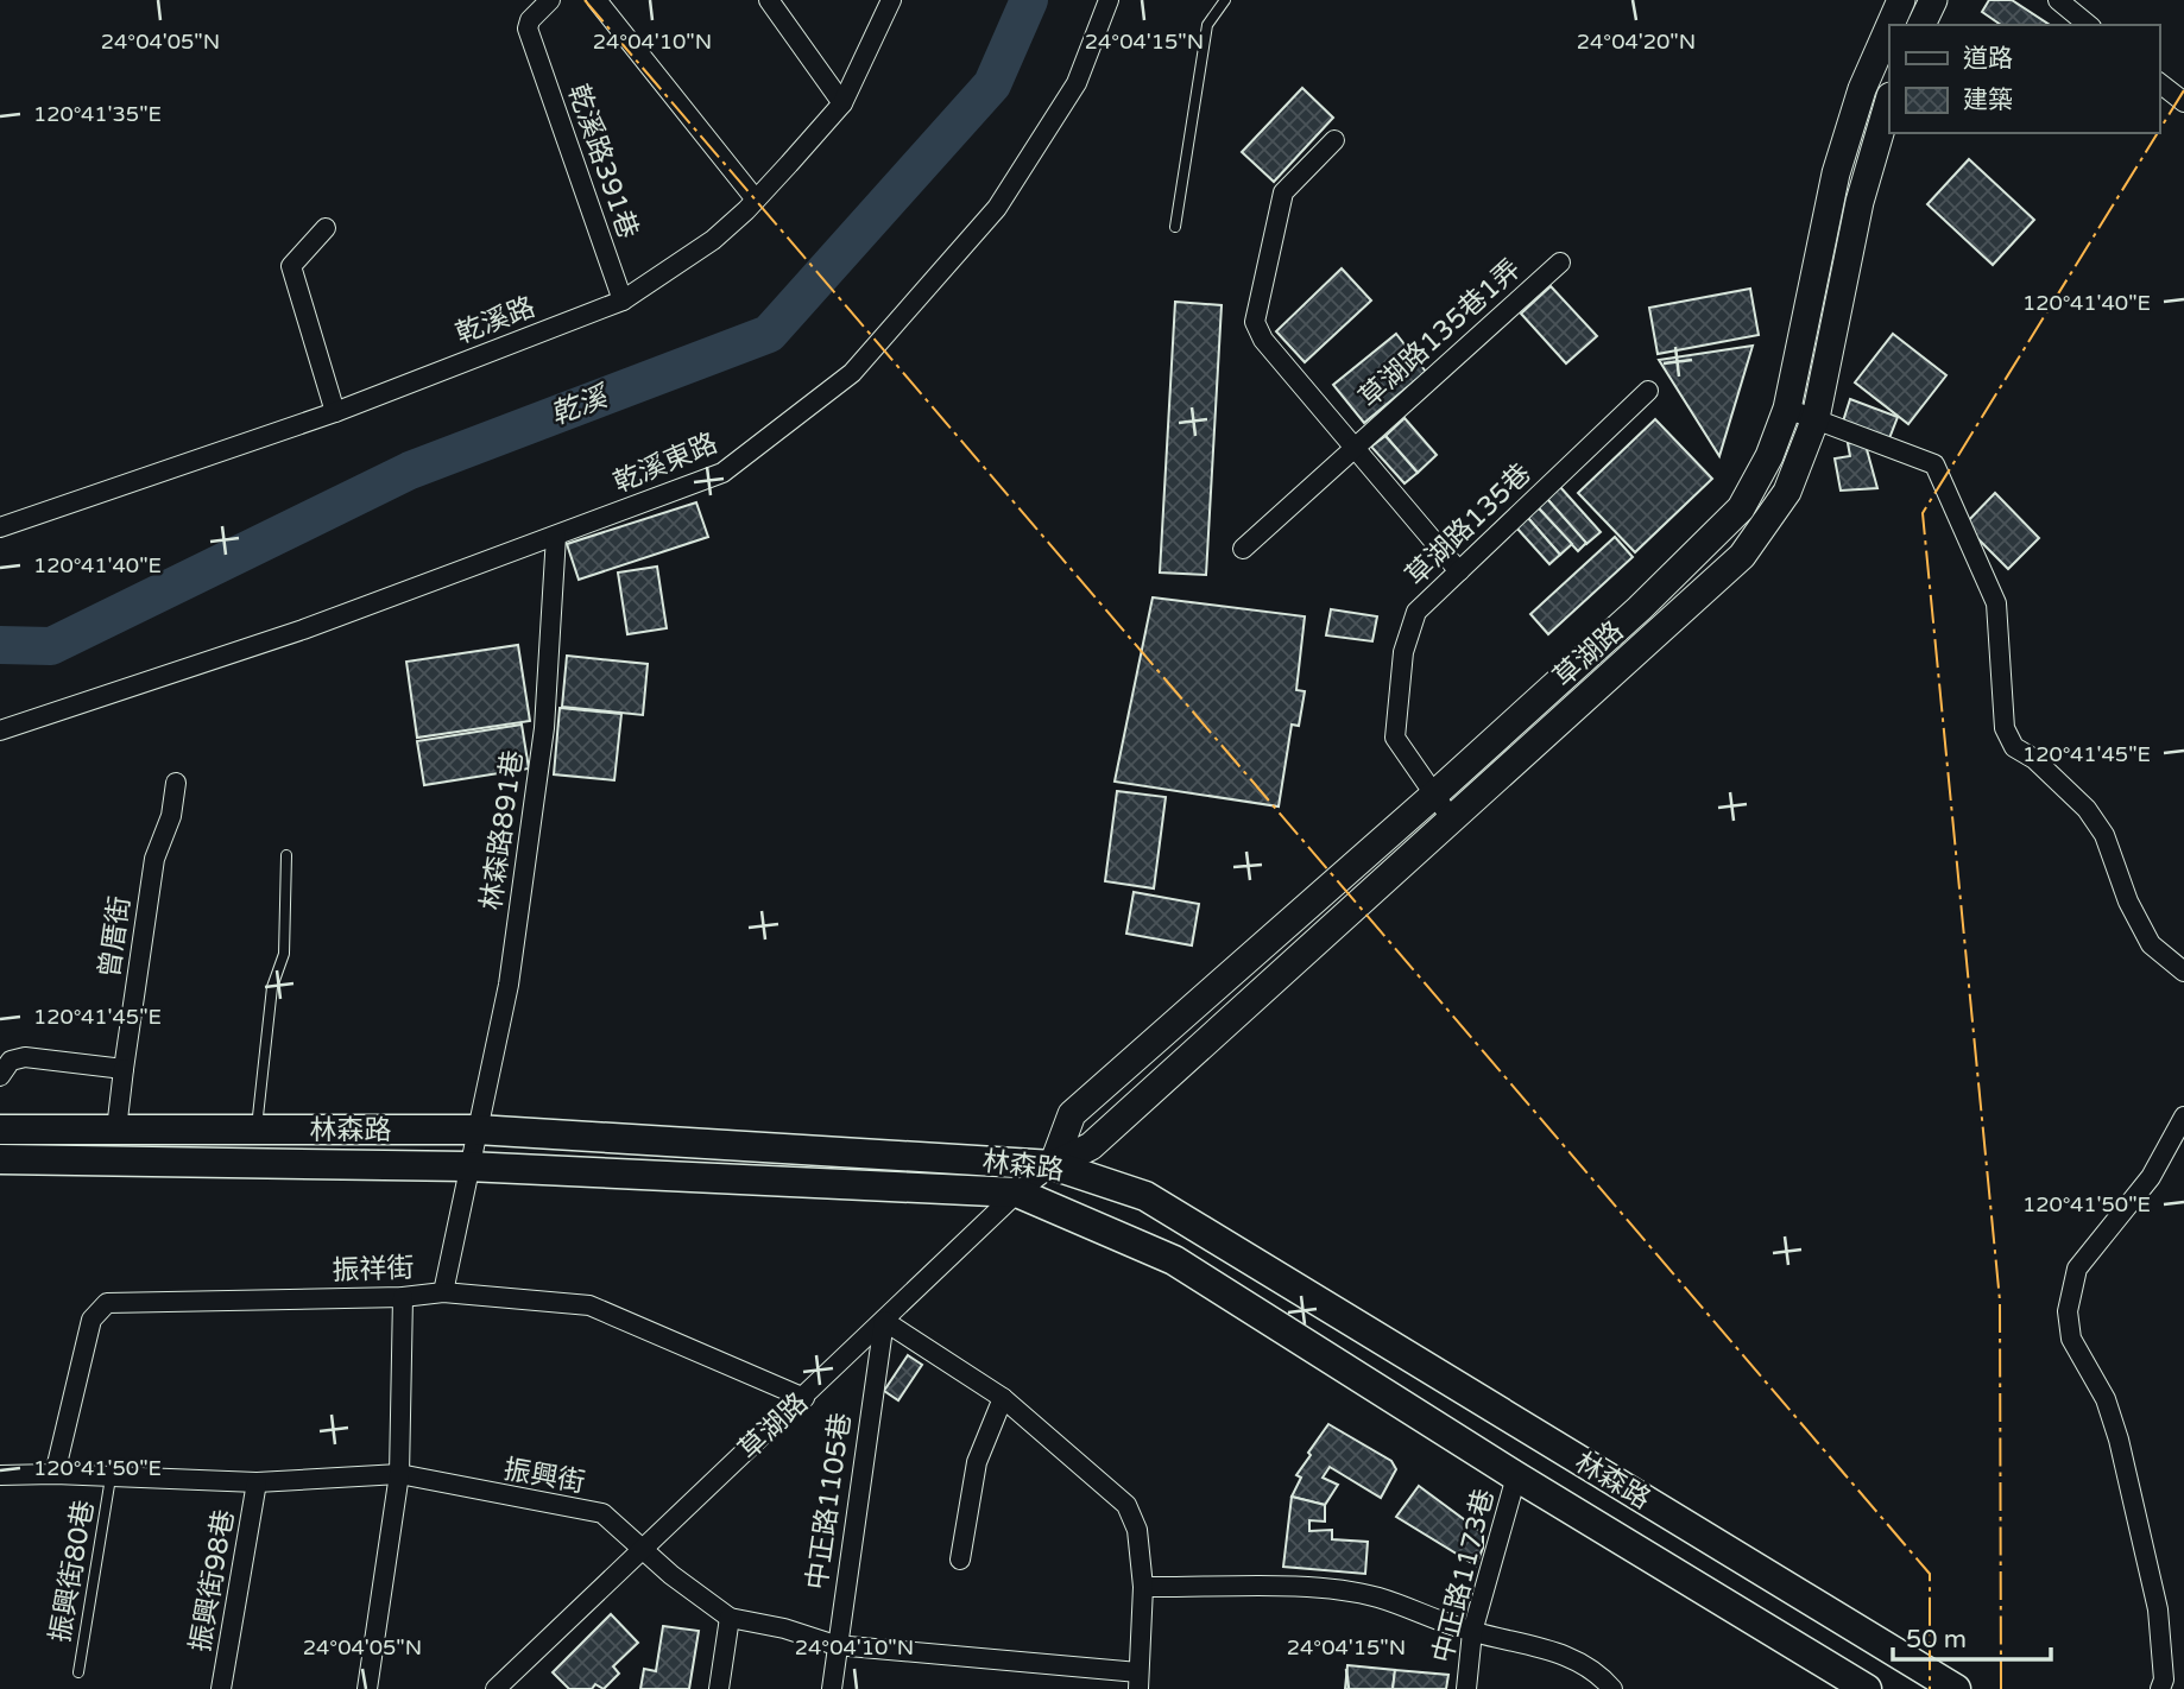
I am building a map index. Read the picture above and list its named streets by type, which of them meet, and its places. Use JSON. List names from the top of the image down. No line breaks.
{"streets":{"main road":["林森路"],"street":["乾溪路391巷","乾溪路","草湖路135巷1弄","乾溪東路","草湖路135巷","草湖路","林森路891巷","曾厝街","振祥街","振興街","中正路1105巷","中正路1173巷","振興街98巷"],"lane":["振興街80巷"]},"crossings":[["乾溪路391巷","乾溪路"],["草湖路135巷1弄","草湖路135巷"],["乾溪東路","林森路891巷"],["草湖路135巷","草湖路"],["草湖路","林森路"],["草湖路","振祥街"],["草湖路","振興街"],["草湖路","中正路1105巷"],["林森路891巷","林森路"],["林森路891巷","振祥街"],["曾厝街","林森路"],["林森路","中正路1173巷"],["振祥街","振興街"],["振興街","中正路1105巷"],["振興街","振興街80巷"],["振興街","振興街98巷"]],"water":["乾溪"],"legend":["道路","建築"],"scale_bar":"50 m","coordinates":["24°04'05\"N","24°04'10\"N","24°04'15\"N","24°04'20\"N","120°41'35\"E","120°41'40\"E","120°41'45\"E","120°41'50\"E"]}
